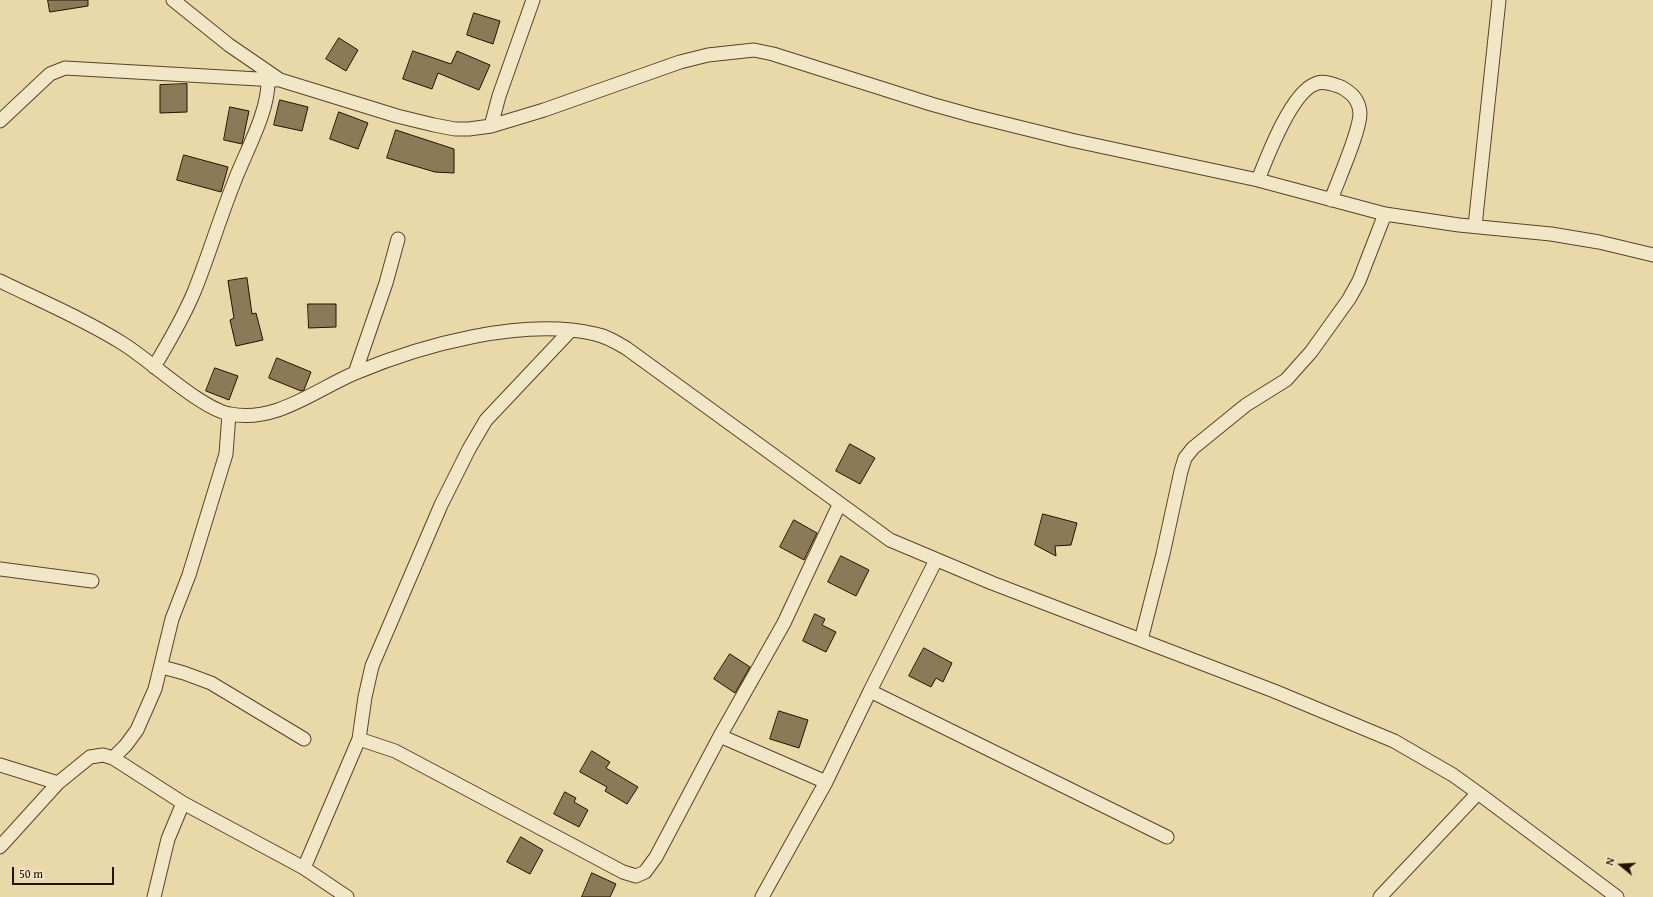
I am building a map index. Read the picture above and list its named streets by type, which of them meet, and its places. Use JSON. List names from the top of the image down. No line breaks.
{"scale_bar":"50 m","north":"left"}
